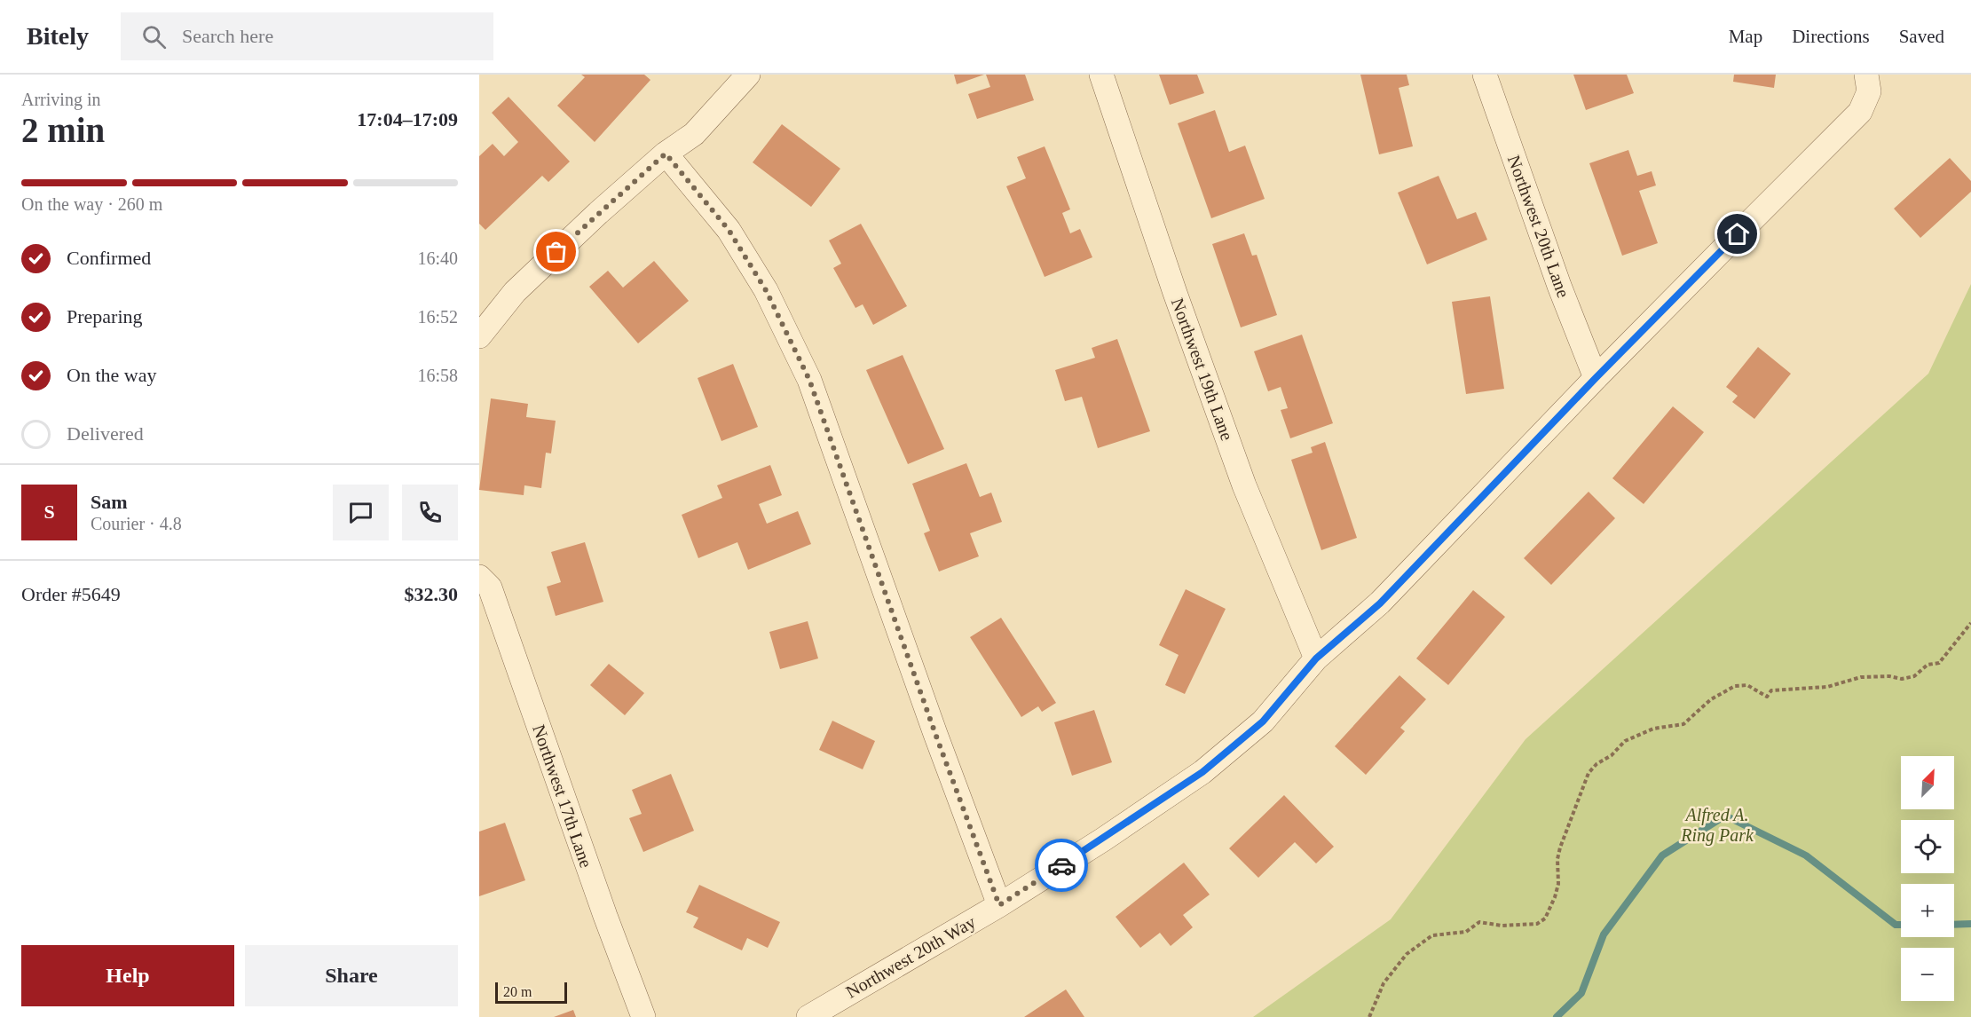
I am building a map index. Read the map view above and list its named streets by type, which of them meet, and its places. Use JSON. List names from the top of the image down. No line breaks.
{"streets":{"street":["Northwest 20th Lane","Northwest 19th Lane","Northwest 17th Lane","Northwest 20th Way"]},"crossings":[["Northwest 20th Lane","Northwest 20th Way"],["Northwest 19th Lane","Northwest 20th Way"]],"parks":["Alfred A. Ring Park"],"scale_bar":"20 m","north":"top right","page":{"header":"Bitely","search":"Search here","nav":["Map","Directions","Saved"],"heading":["2 min","Arriving in","17:04–17:09"],"panel":["Sam","Courier · 4.8","Order #5649","$32.30"],"bar":"On the way · 260 m","list":[["Confirmed","16:40"],["Preparing","16:52"],["On the way","16:58"],"Delivered"],"round":"S","map_buttons":["+","−"],"buttons":["Help","Share"],"scale":"20 m"}}
